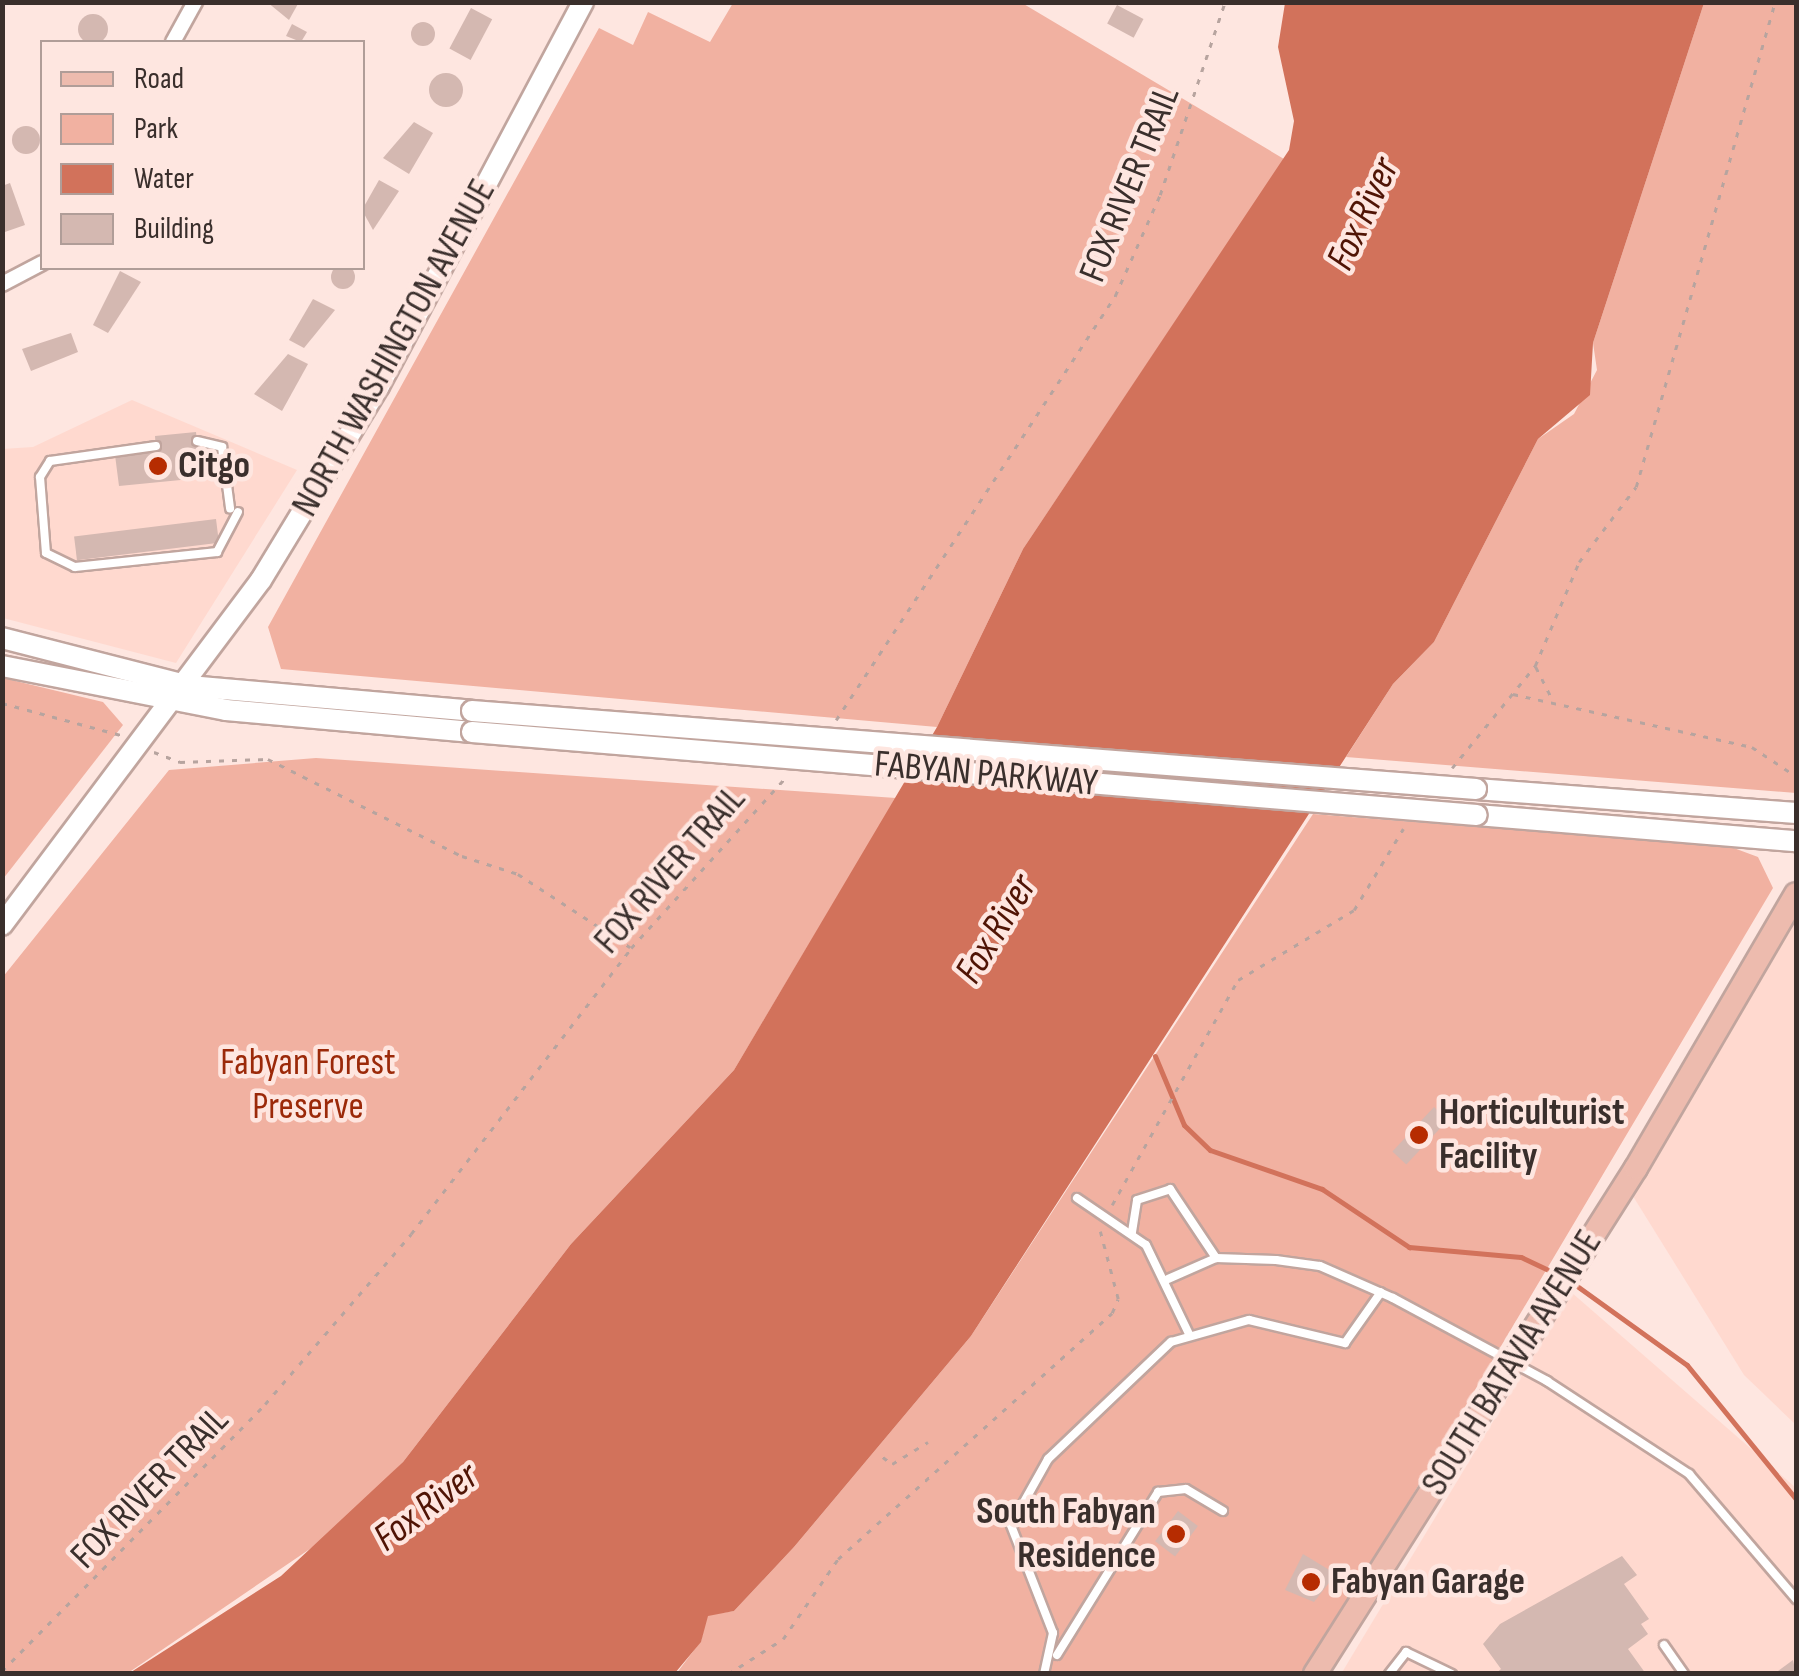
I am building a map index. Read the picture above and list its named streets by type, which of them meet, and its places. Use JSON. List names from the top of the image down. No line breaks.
{"streets":{"main road":["NORTH WASHINGTON AVENUE","FABYAN PARKWAY","SOUTH BATAVIA AVENUE"],"path":["FOX RIVER TRAIL"]},"crossings":[["NORTH WASHINGTON AVENUE","FABYAN PARKWAY"]],"water":["Fox River"],"parks":["Fabyan Forest Preserve"],"places":["Citgo","Horticulturist Facility","South Fabyan Residence","Fabyan Garage"],"legend":["Road","Park","Water","Building"]}
